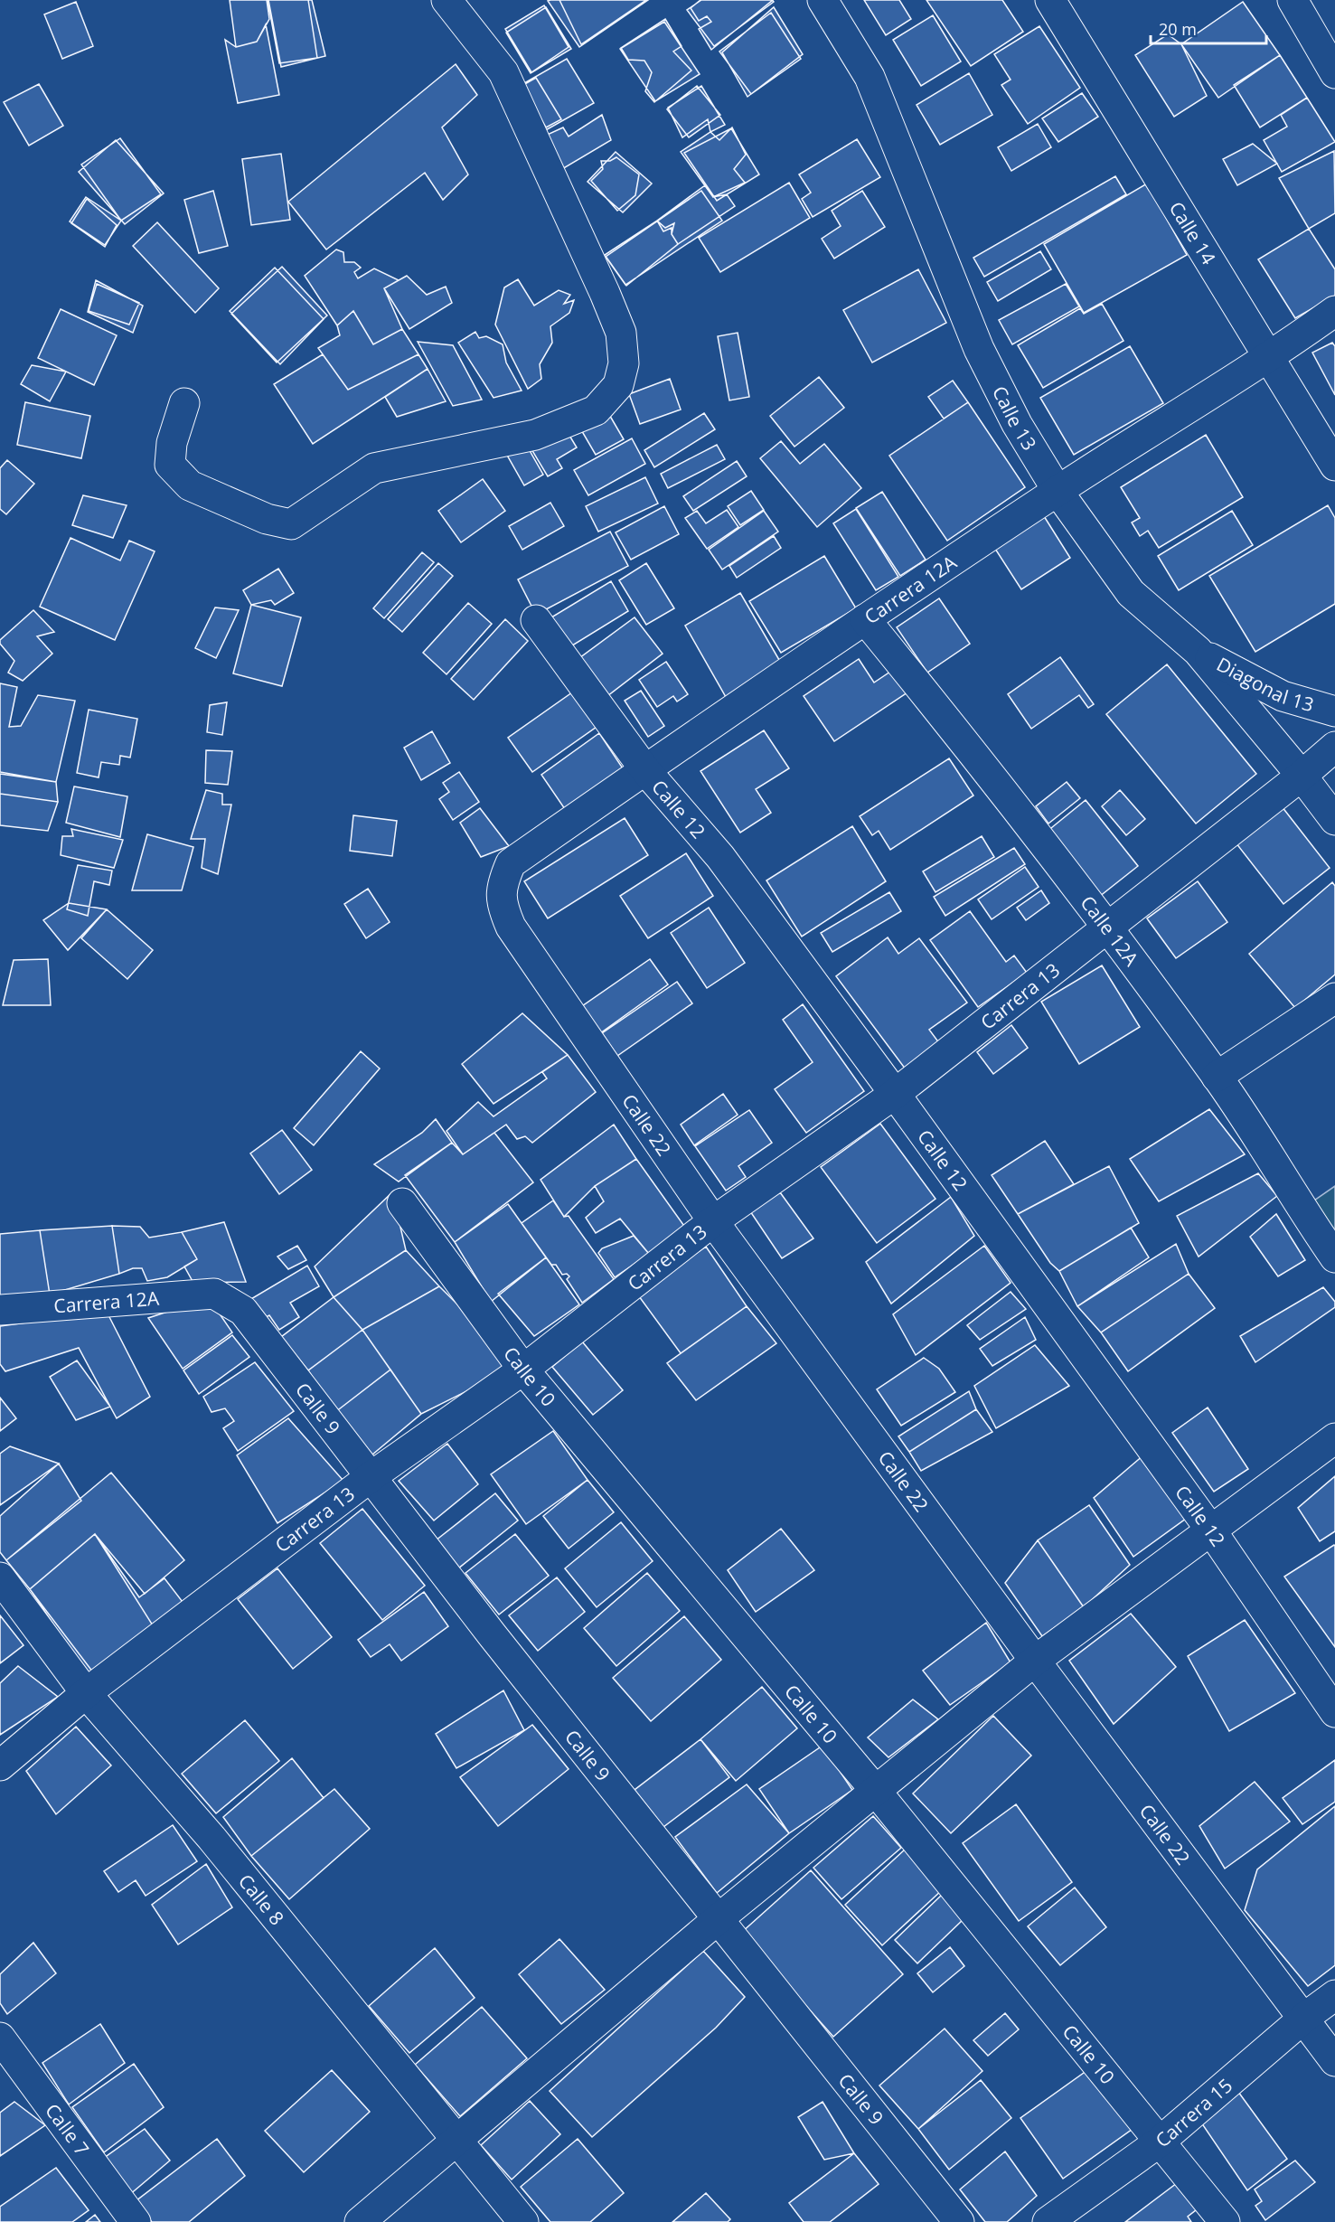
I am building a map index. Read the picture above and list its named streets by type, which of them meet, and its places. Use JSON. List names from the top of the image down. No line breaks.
{"streets":{"street":["Calle 14","Calle 13","Carrera 12A","Diagonal 13","Calle 12","Calle 12A","Carrera 13","Calle 22","Calle 10","Calle 9","Calle 8","Carrera 15","Calle 7"]},"crossings":[["Calle 14","Carrera 12A"],["Calle 13","Carrera 12A"],["Calle 13","Diagonal 13"],["Calle 13","Carrera 13"],["Carrera 12A","Calle 12"],["Carrera 12A","Calle 12A"],["Carrera 12A","Calle 22"],["Carrera 12A","Calle 9"],["Calle 12","Carrera 13"],["Calle 12A","Carrera 13"],["Carrera 13","Calle 22"],["Carrera 13","Calle 10"],["Carrera 13","Calle 9"],["Carrera 13","Calle 8"],["Calle 22","Carrera 15"],["Calle 10","Carrera 15"]],"scale_bar":"20 m"}
